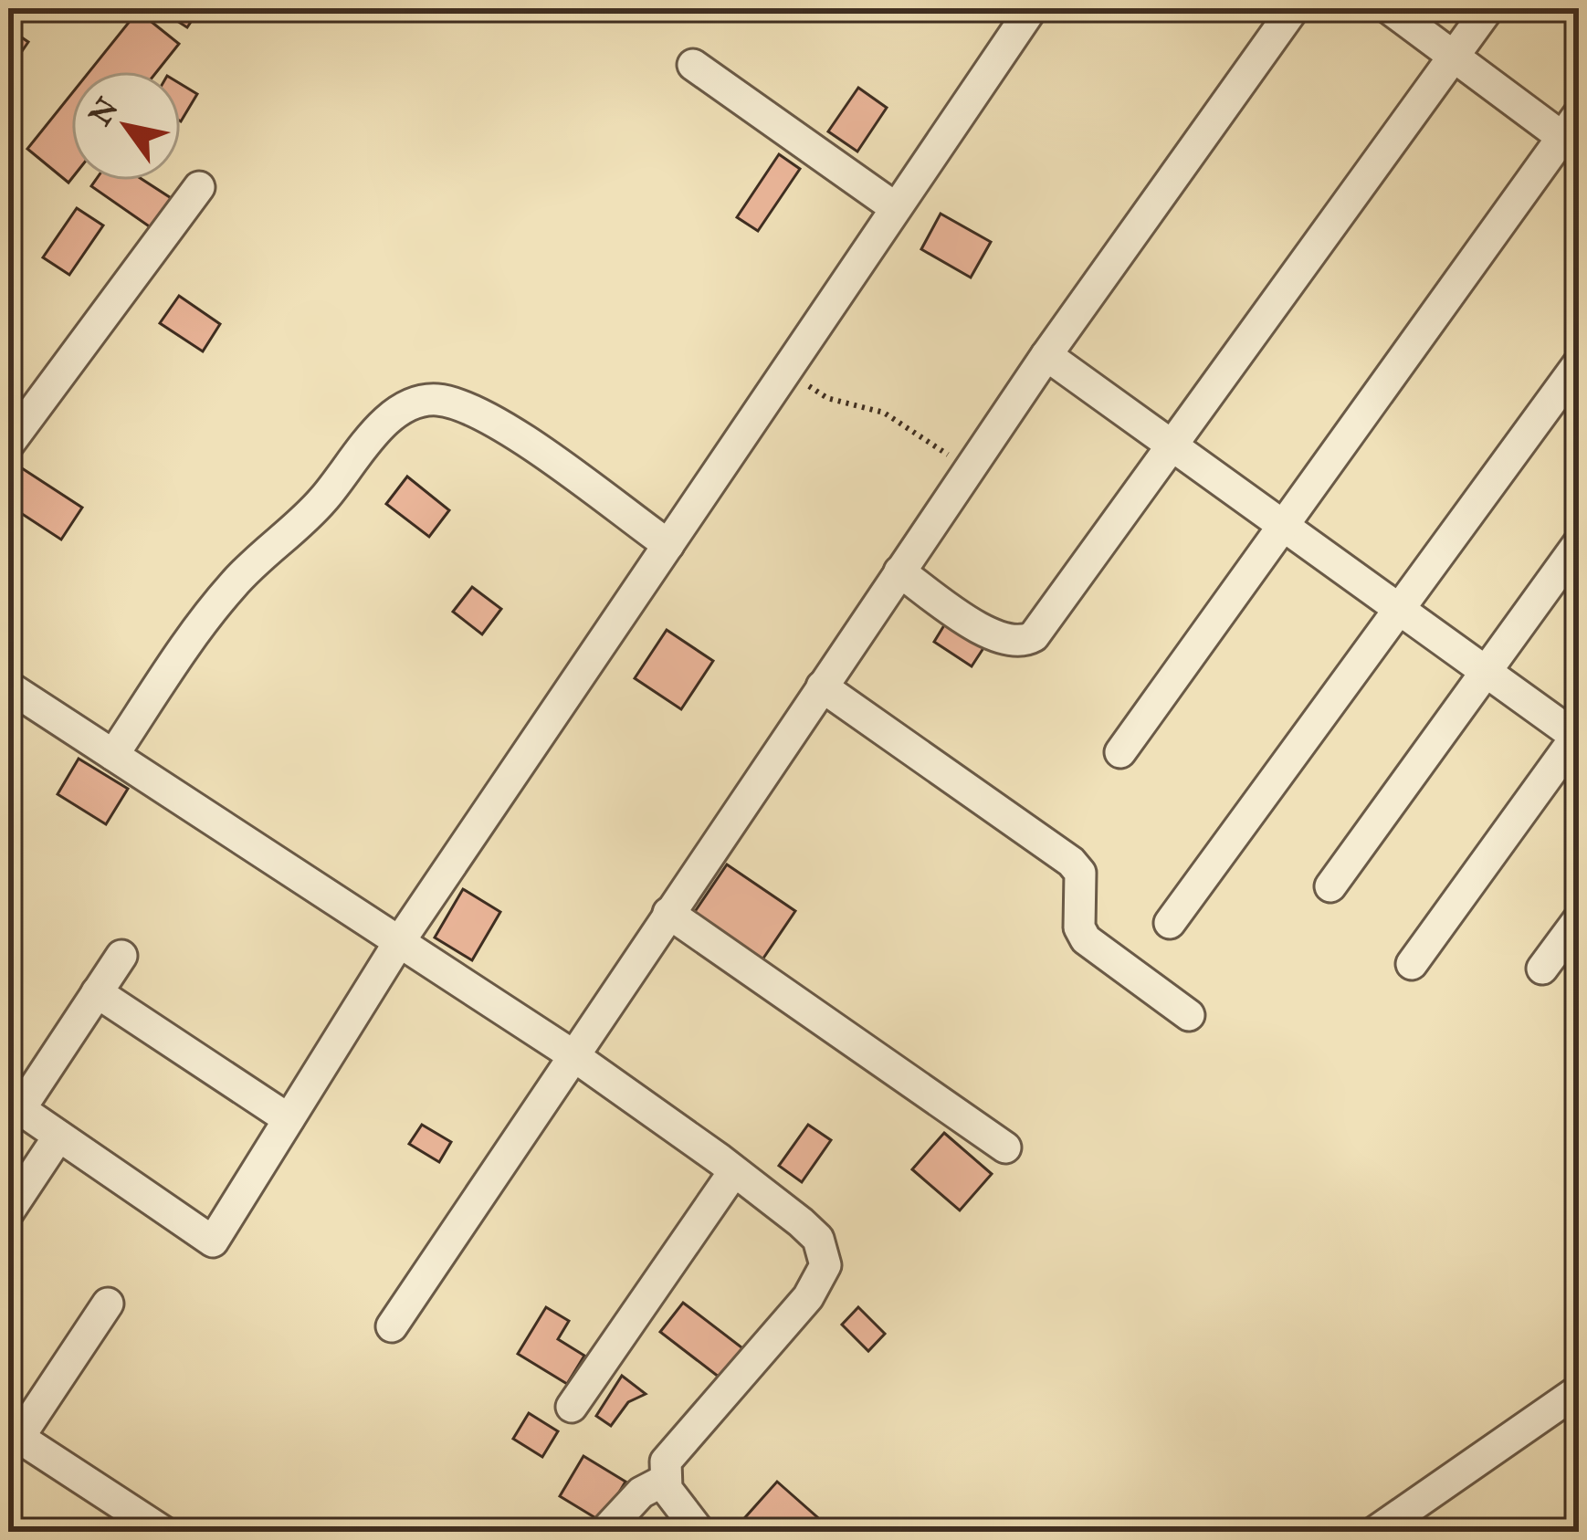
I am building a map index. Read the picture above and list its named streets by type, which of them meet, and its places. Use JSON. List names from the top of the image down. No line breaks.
{"north":"top left"}
